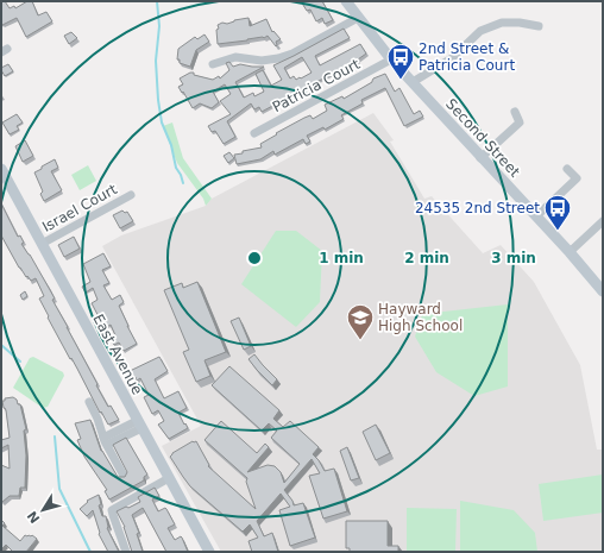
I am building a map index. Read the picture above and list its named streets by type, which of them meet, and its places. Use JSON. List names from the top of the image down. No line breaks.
{"streets":{"street":["Patricia Court","Second Street","Israel Court","East Avenue"]},"crossings":[["Patricia Court","Second Street"],["Israel Court","East Avenue"]],"places":{"bus stop":["2nd Street & Patricia Court","24535 2nd Street"],"school or university":["Hayward High School"]},"north":"bottom left","rings":["1 min","2 min","3 min"]}
